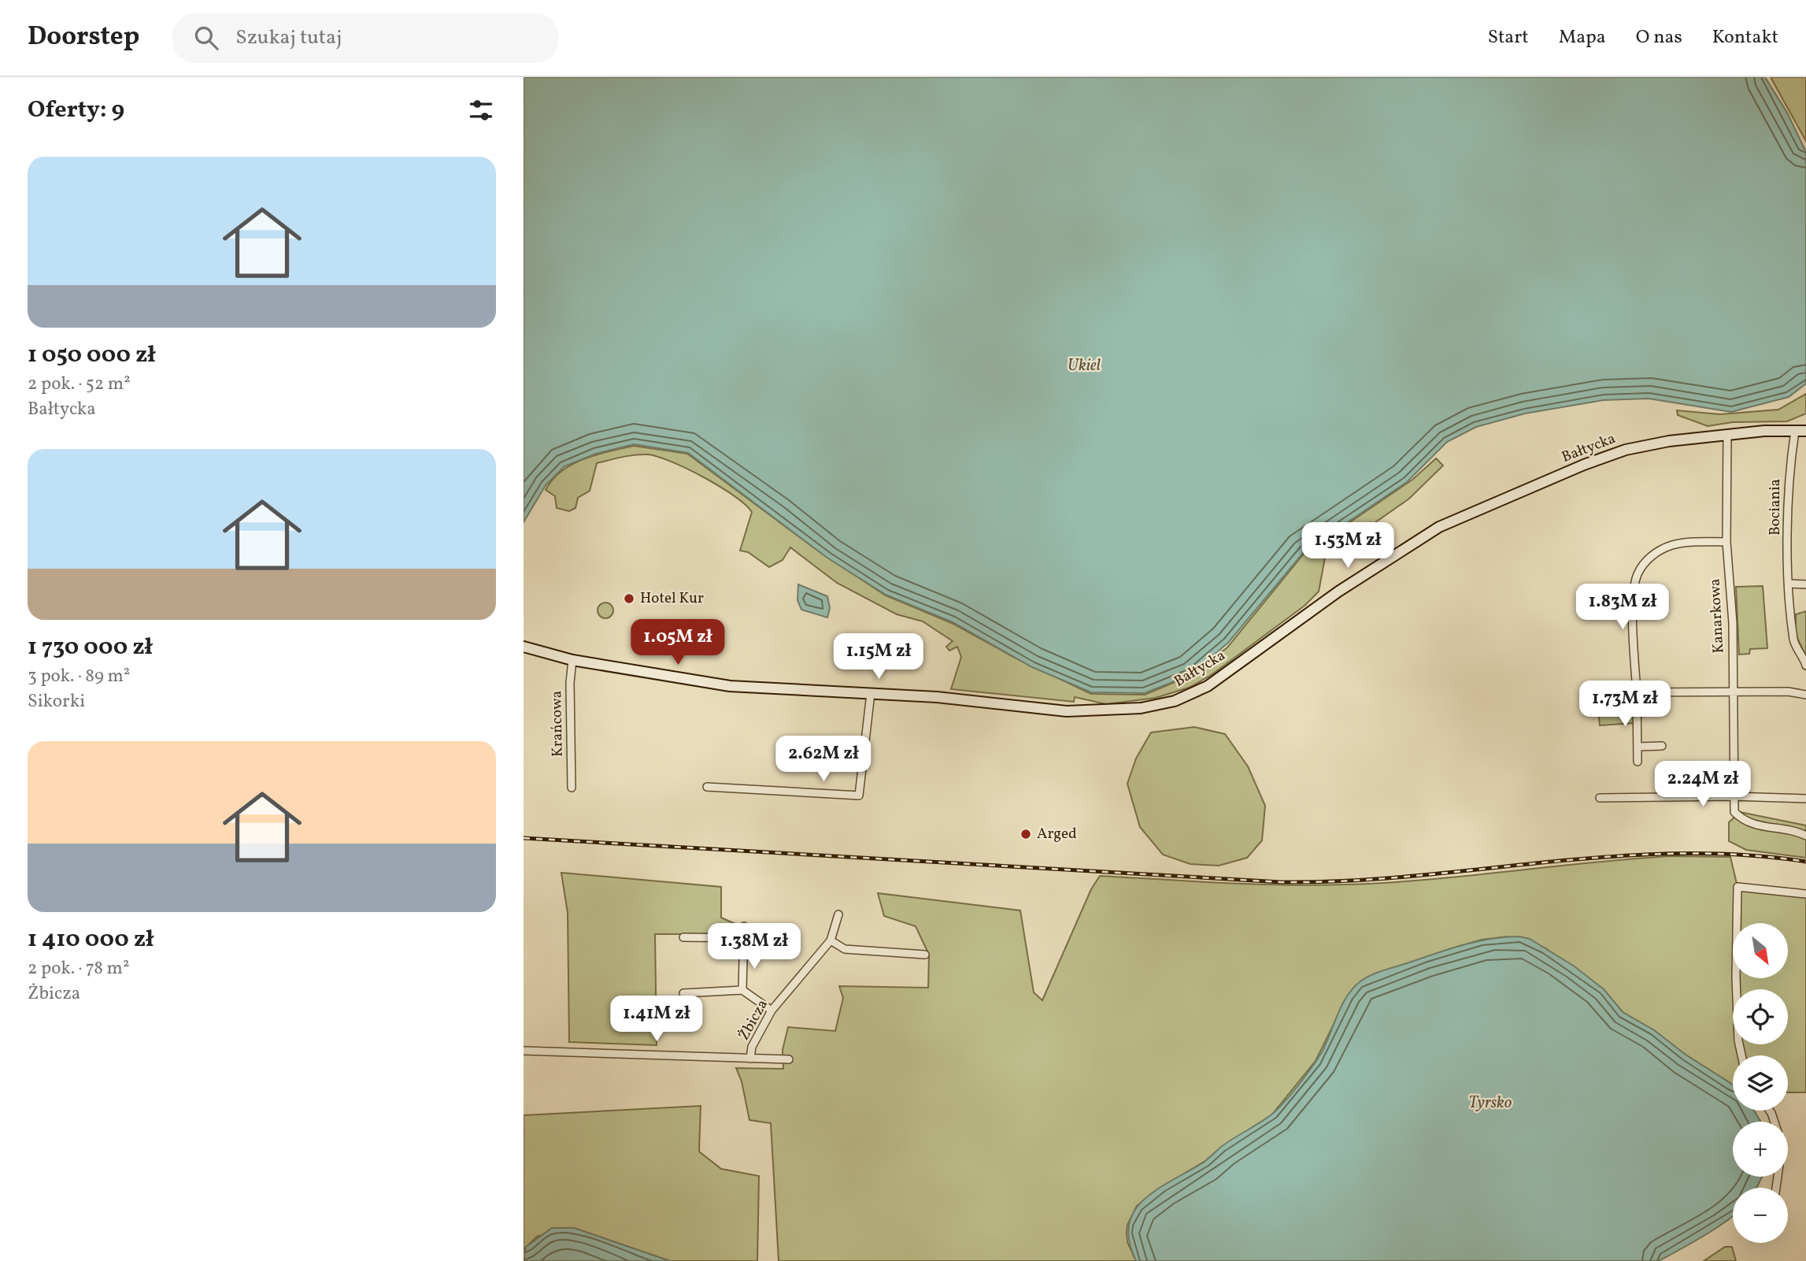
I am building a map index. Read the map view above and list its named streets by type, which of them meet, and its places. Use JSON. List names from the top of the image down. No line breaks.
{"streets":{"main road":["Bałtycka"],"street":["Bociania","Kanarkowa","Krańcowa","Żbicza"]},"crossings":[["Bałtycka","Bociania"],["Bałtycka","Kanarkowa"],["Bałtycka","Krańcowa"]],"water":["Ukiel","Tyrsko"],"places":["Hotel Kur","Arged"],"north":"bottom right","page":{"header":"Doorstep","search":"Szukaj tutaj","nav":["Start","Mapa","O nas","Kontakt"],"heading":"Oferty: 9","list":[{"name":"1 050 000 zł","note":"2 pok. · 52 m² · Bałtycka"},{"name":"1 730 000 zł","note":"3 pok. · 89 m² · Sikorki"},{"name":"1 410 000 zł","note":"2 pok. · 78 m² · Żbicza"}],"price":["1.53M zł","1.83M zł","1.05M zł","1.15M zł","1.73M zł","2.62M zł","2.24M zł","1.38M zł","1.41M zł"],"map_buttons":["+","−"]}}
